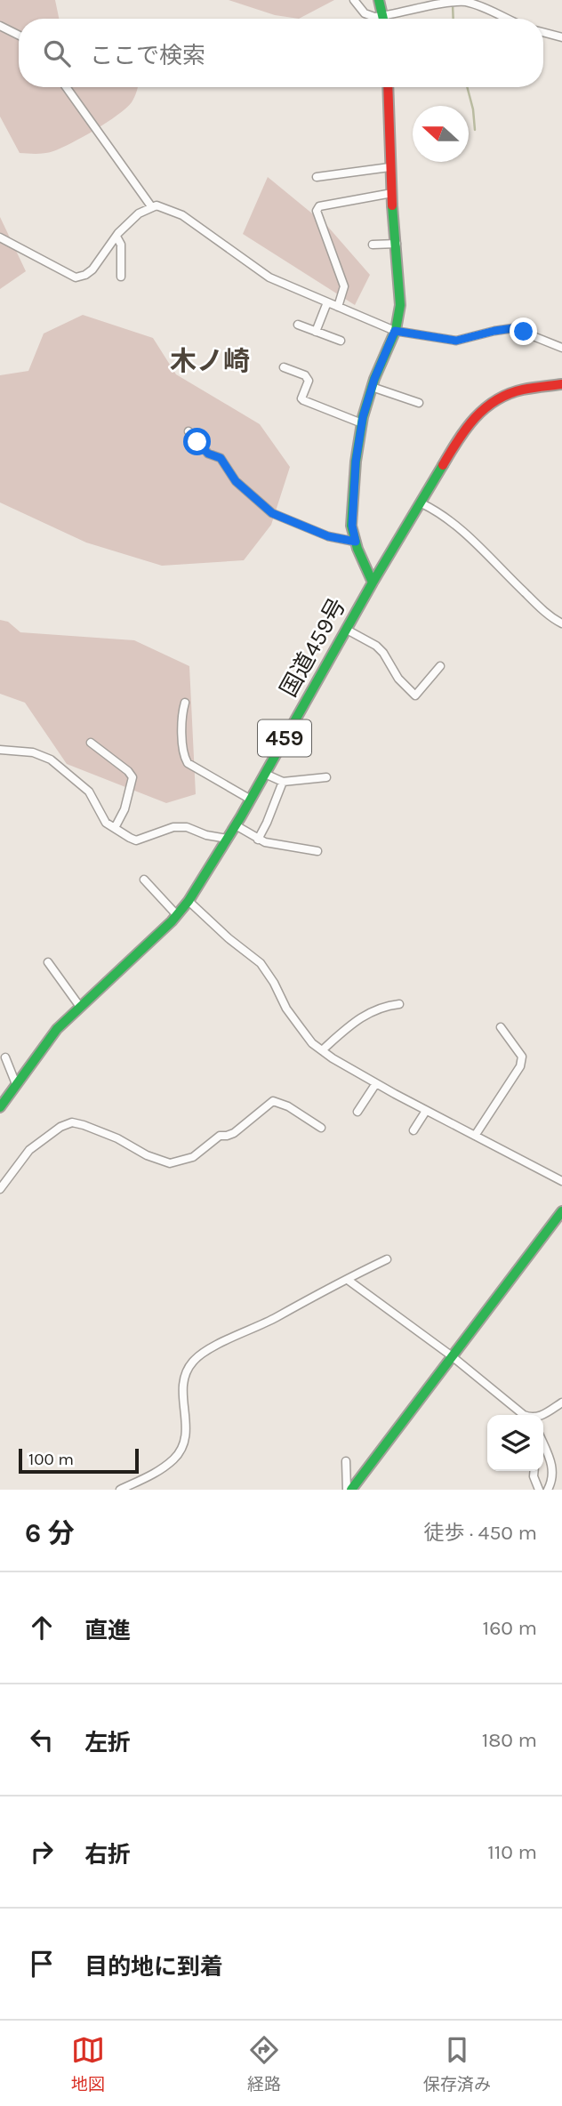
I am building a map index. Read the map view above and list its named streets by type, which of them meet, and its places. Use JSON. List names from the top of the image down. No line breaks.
{"streets":{"main road":["国道459号","459"]},"districts":["木ノ崎"],"scale_bar":"100 m","north":"left","page":{"search":"ここで検索","scale":"100 m","heading":["6 分","徒歩 · 450 m"],"list":[["直進","160 m"],["左折","180 m"],["右折","110 m"],"目的地に到着"],"nav":["地図","経路","保存済み"]}}
